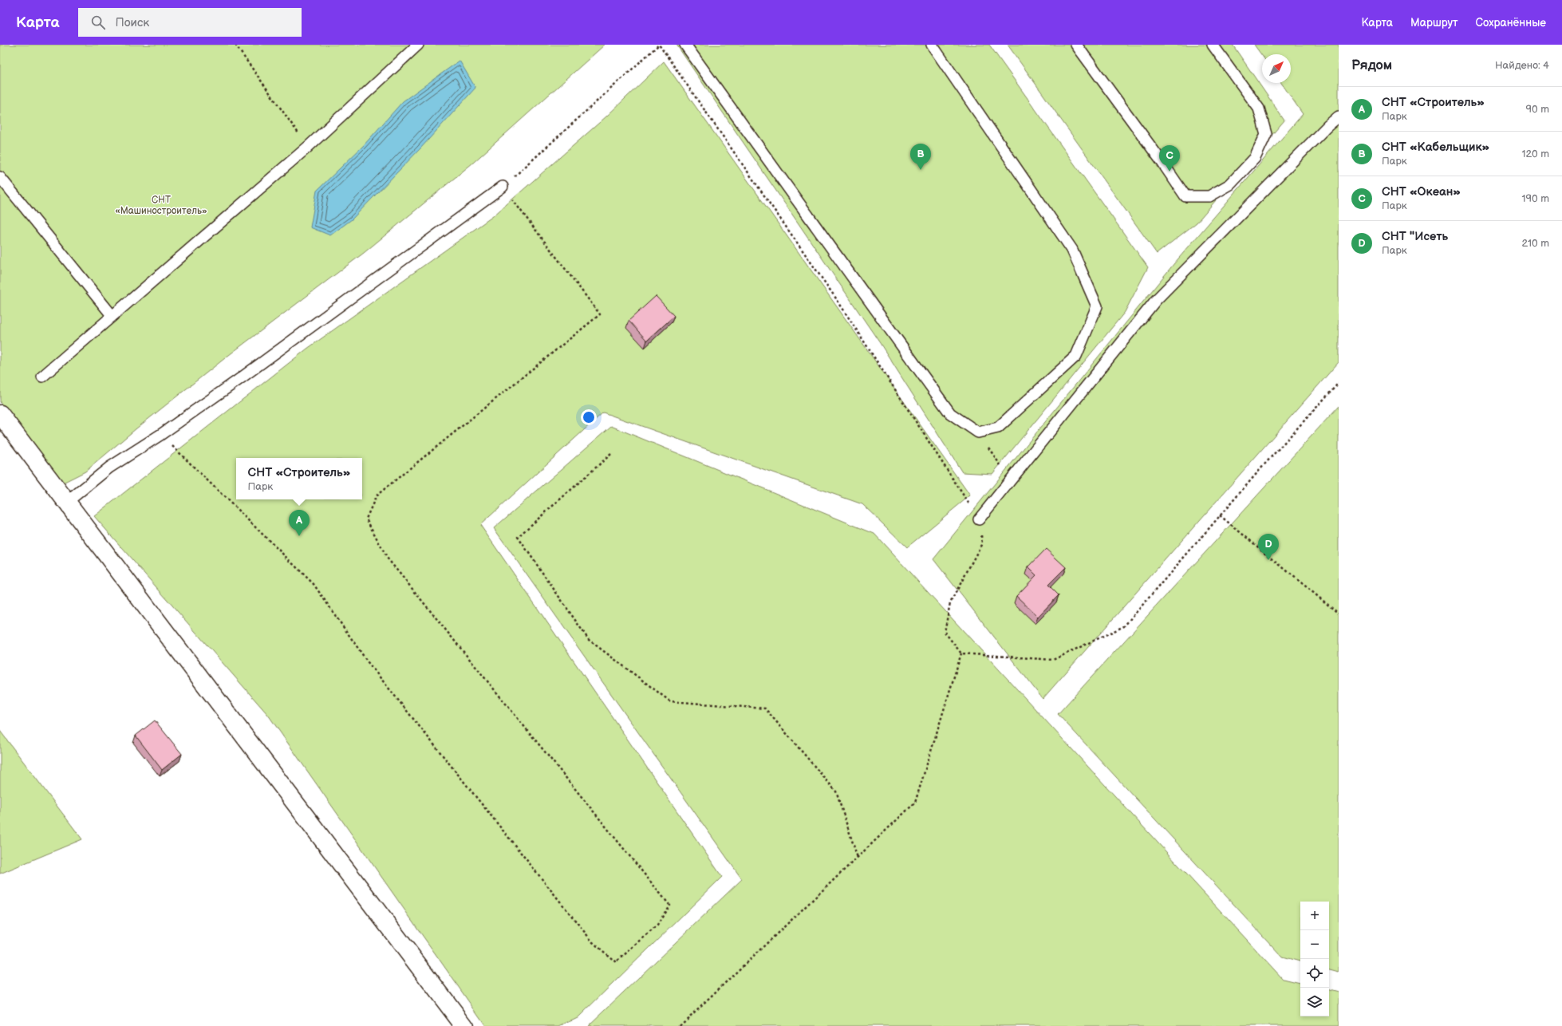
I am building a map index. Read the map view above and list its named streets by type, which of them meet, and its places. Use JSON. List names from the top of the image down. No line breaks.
{"parks":["СНТ «Машиностроитель»"],"north":"top right","page":{"header":"Карта","search":"Поиск","nav":["Карта","Маршрут","Сохранённые"],"heading":["Рядом","Найдено: 4"],"list":[{"mark":"A","name":"СНТ «Строитель»","note":"Парк","value":"90 m"},{"mark":"B","name":"СНТ «Кабельщик»","note":"Парк","value":"120 m"},{"mark":"C","name":"СНТ «Океан»","note":"Парк","value":"190 m"},{"mark":"D","name":"СНТ \"Исеть","note":"Парк","value":"210 m"}],"pins":["B","C","A","D"],"popup":["СНТ «Строитель»","Парк"],"map_buttons":["+","−"]}}
